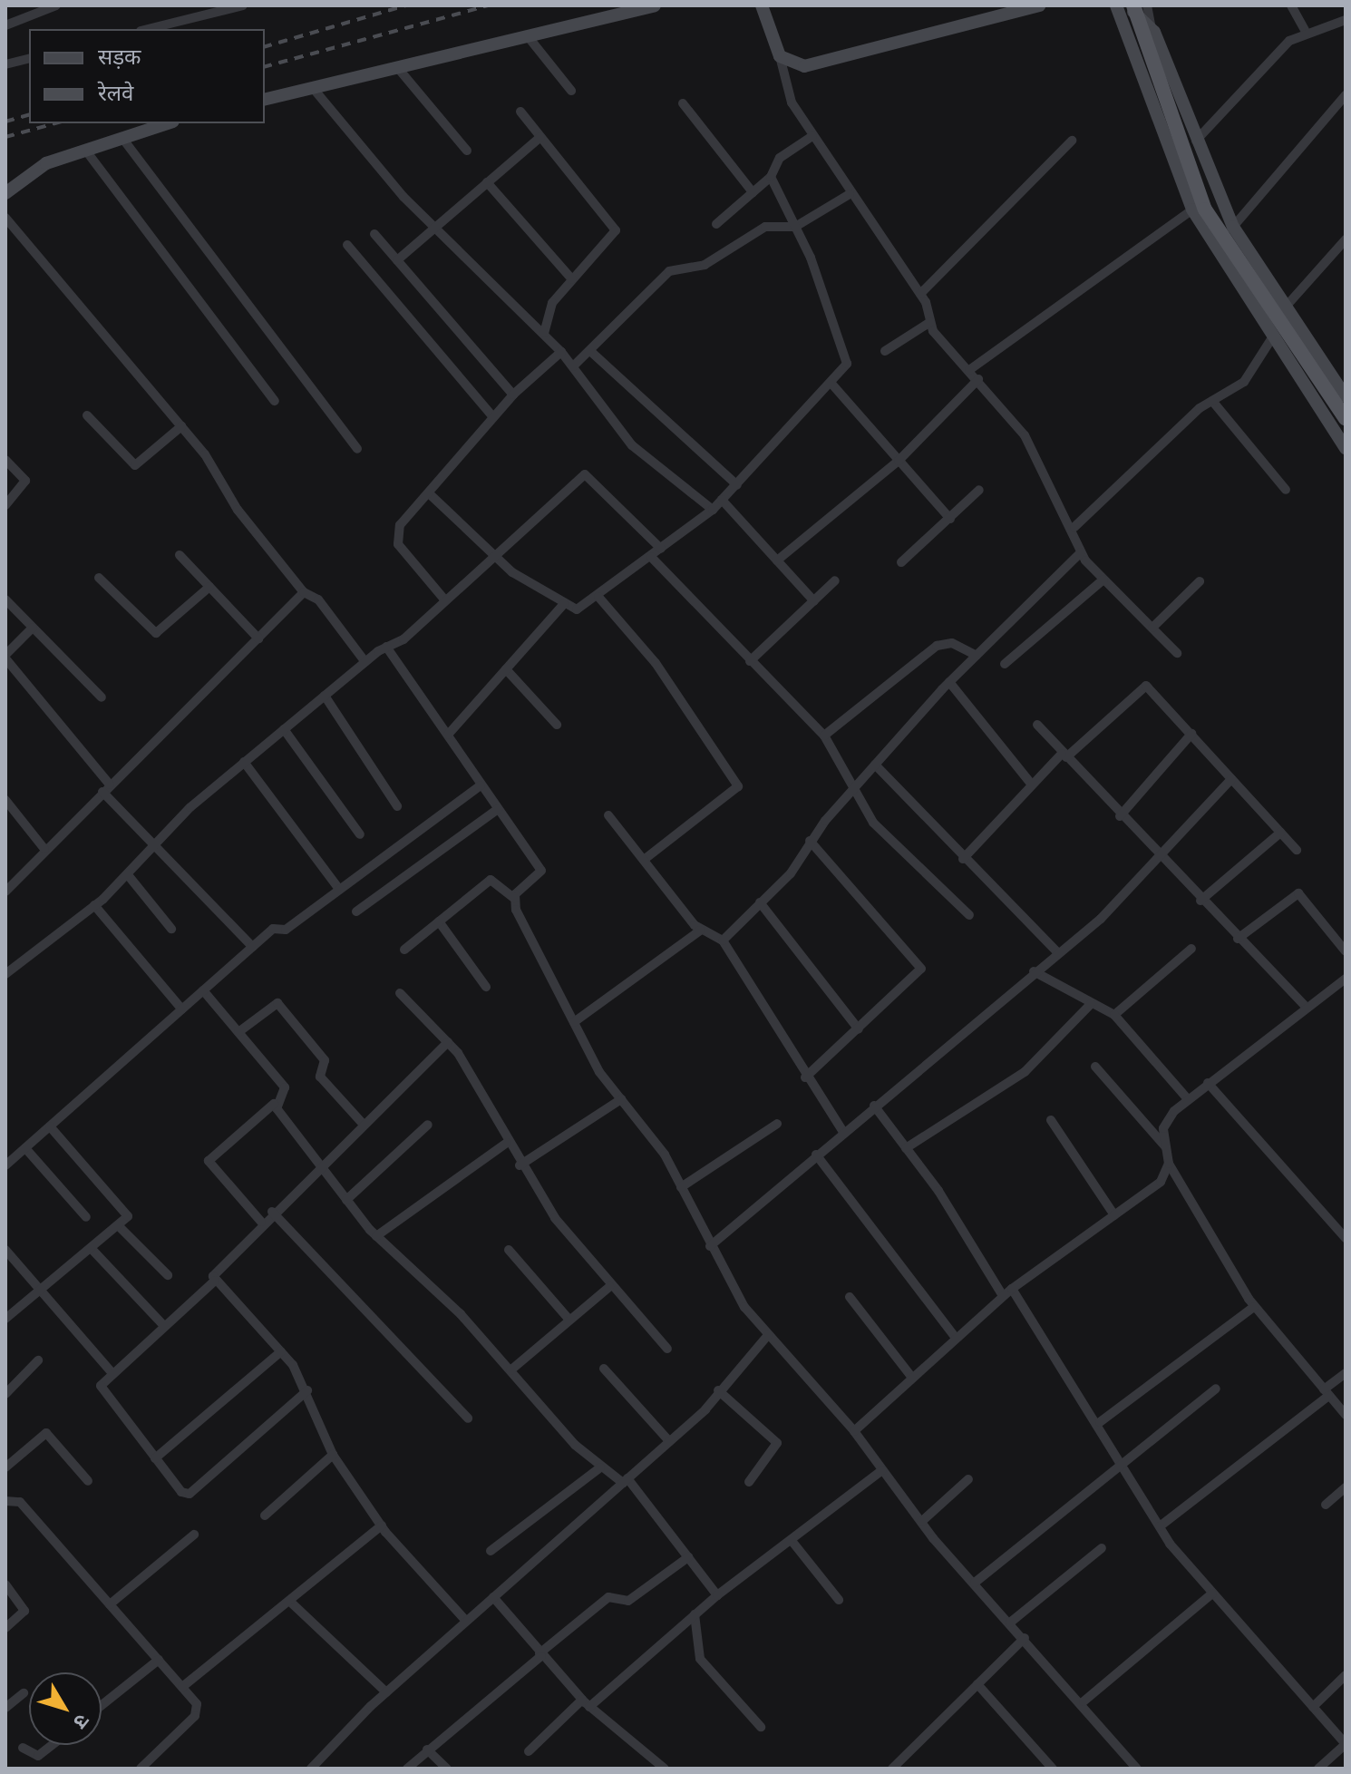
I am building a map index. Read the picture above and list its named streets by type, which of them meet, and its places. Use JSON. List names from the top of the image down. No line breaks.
{"legend":["सड़क","रेलवे"],"north":"bottom right"}
